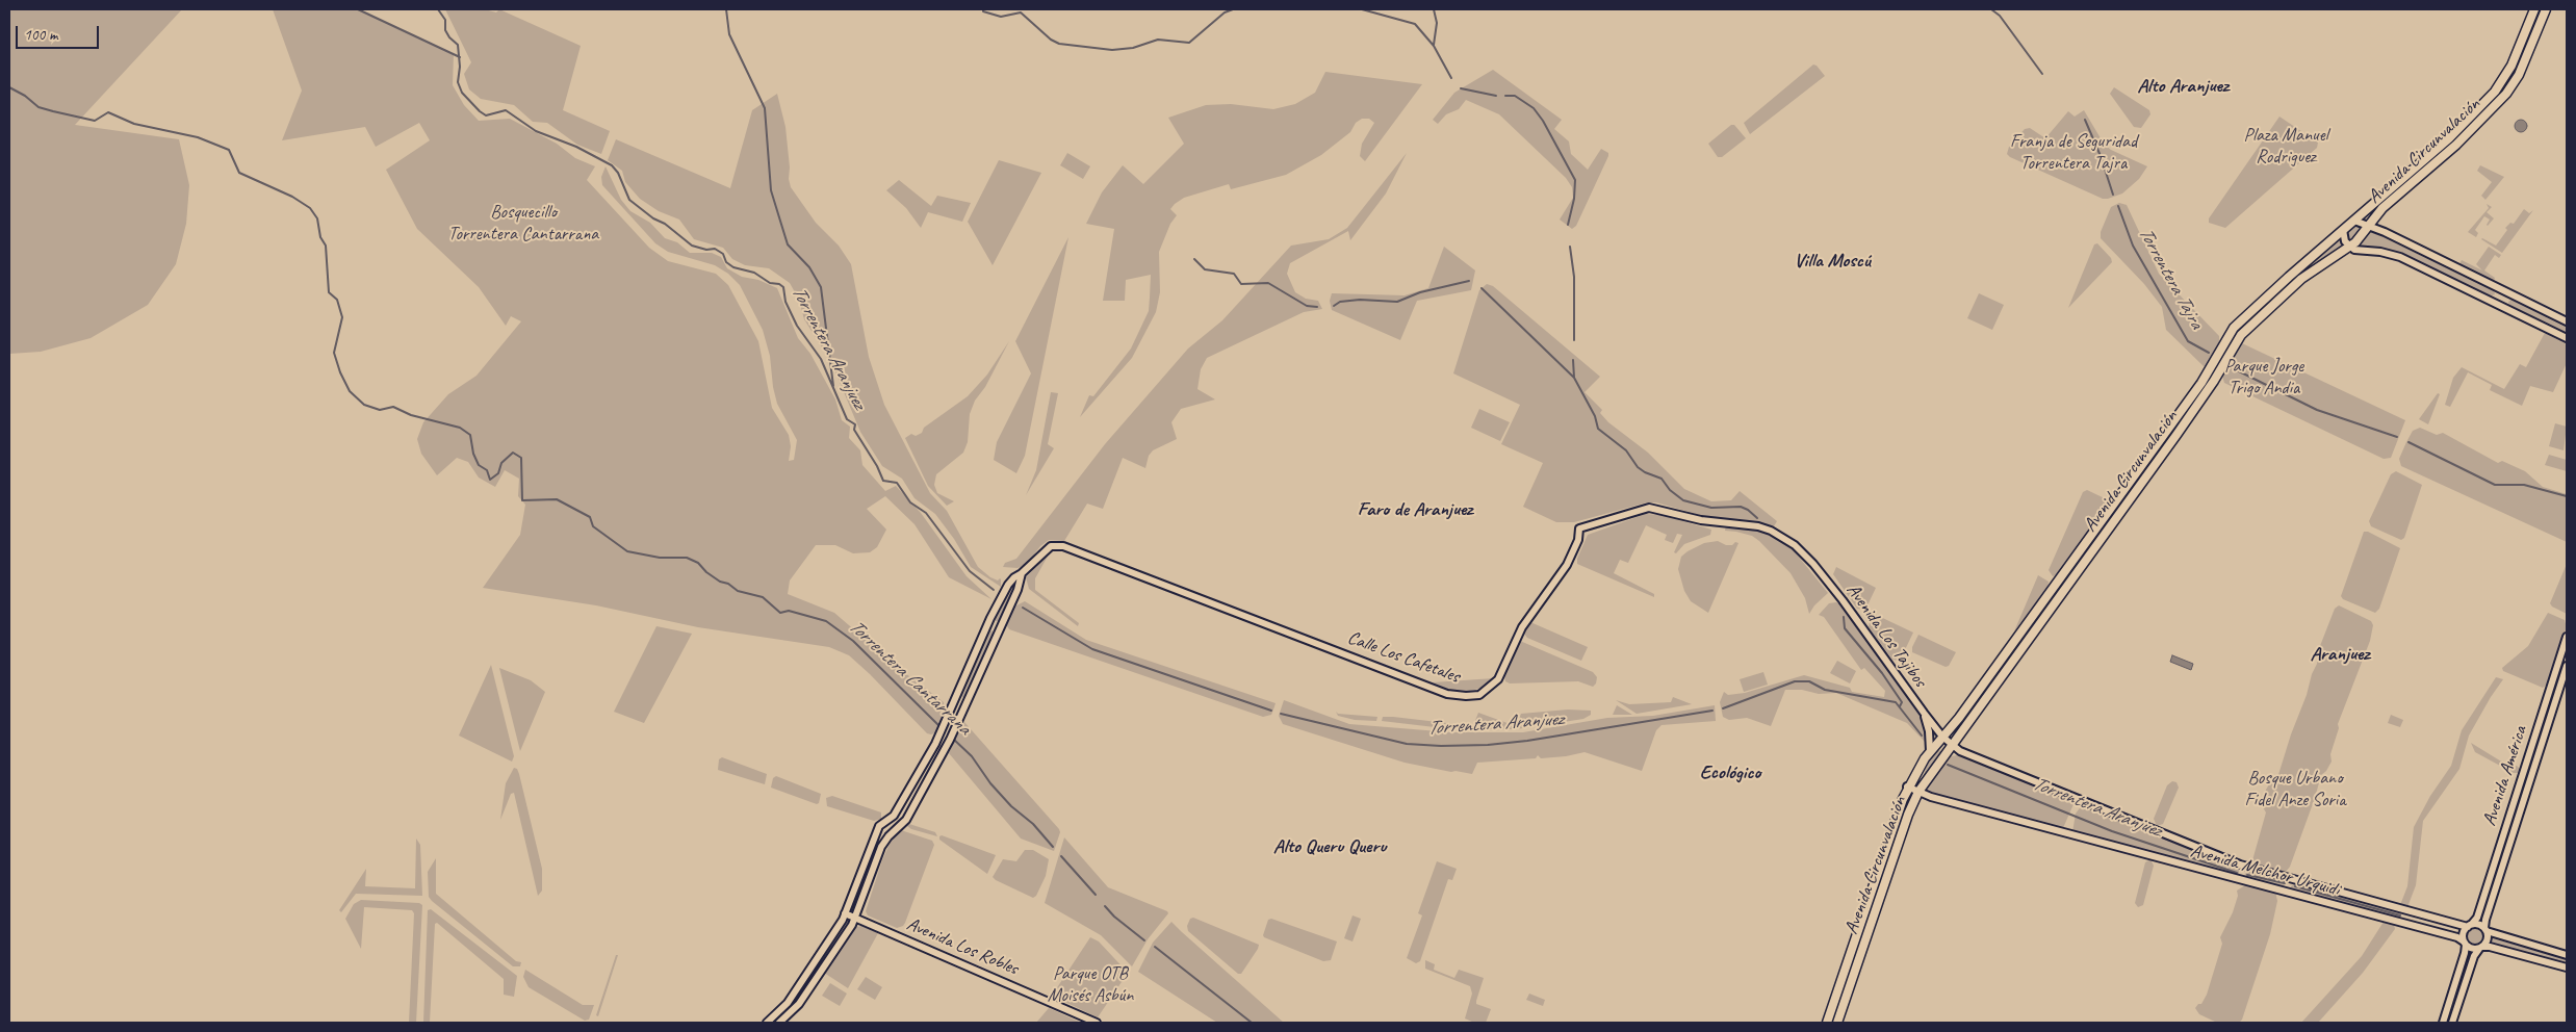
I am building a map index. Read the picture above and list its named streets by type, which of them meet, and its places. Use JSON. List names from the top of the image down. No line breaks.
{"streets":{"highway":["Avenida Circunvalación"],"main road":["Avenida Los Tajibos","Calle Los Cafetales","Avenida América","Avenida Melchor Urquidi","Avenida Los Robles"]},"crossings":[["Avenida Circunvalación","Avenida Los Tajibos"],["Avenida Circunvalación","Avenida Melchor Urquidi"],["Avenida Los Tajibos","Calle Los Cafetales"],["Avenida Los Tajibos","Avenida Melchor Urquidi"],["Avenida América","Avenida Melchor Urquidi"]],"districts":["Alto Aranjuez","Villa Moscú","Faro de Aranjuez","Aranjuez","Ecológico","Alto Queru Queru"],"water":["Torrentera Tajra","Torrentera Aranjuez","Torrentera Cantarrana"],"parks":["Plaza Manuel Rodriguez","Franja de Seguridad Torrentera Tajra","Bosquecillo Torrentera Cantarrana","Parque Jorge Trigo Andia","Bosque Urbano Fidel Anze Soria","Parque OTB Moisés Asbún"],"scale_bar":"100 m"}
